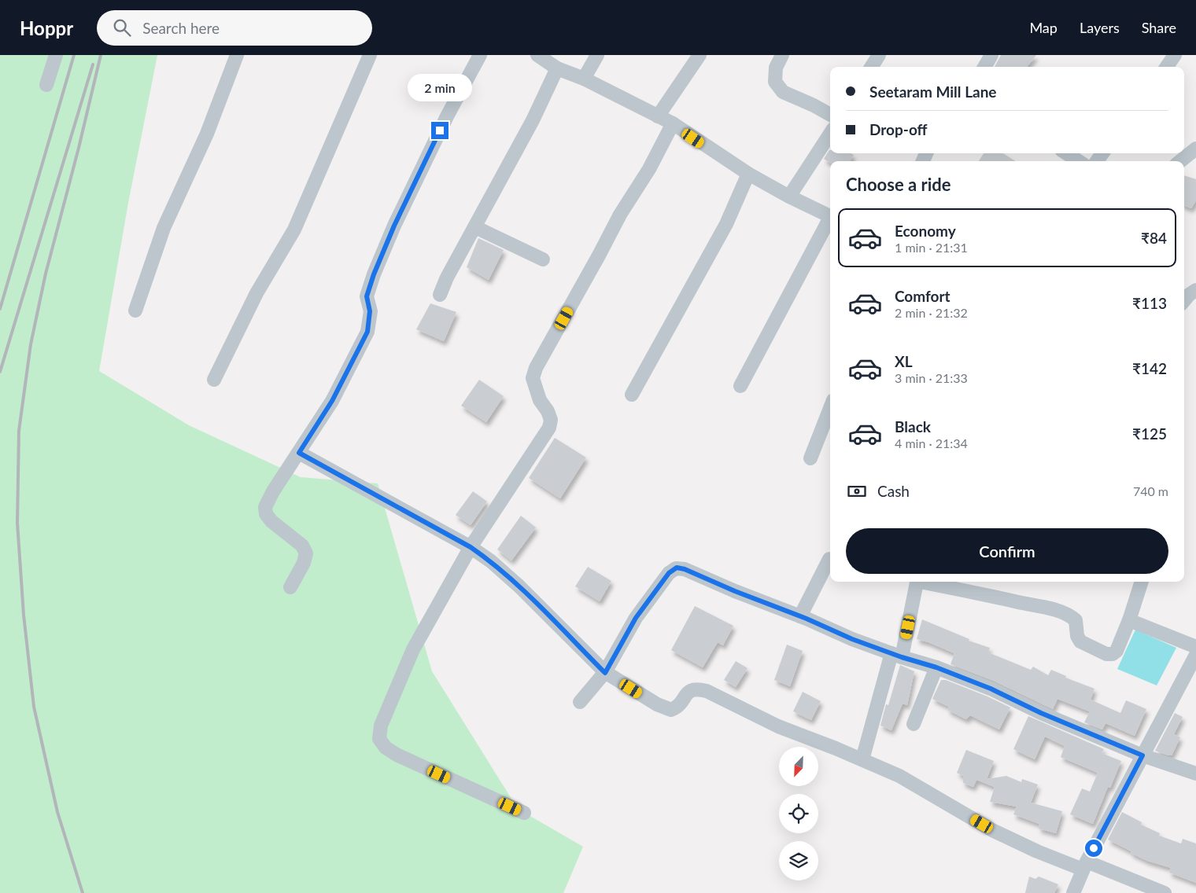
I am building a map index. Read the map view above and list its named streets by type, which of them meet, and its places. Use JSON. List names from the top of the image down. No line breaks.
{"north":"bottom left","page":{"header":"Hoppr","search":"Search here","nav":["Map","Layers","Share"],"banner":["Seetaram Mill Lane","Drop-off"],"bubble":"2 min","heading":"Choose a ride","list":[{"name":"Economy","note":"1 min · 21:31","value":"₹84"},{"name":"Comfort","note":"2 min · 21:32","value":"₹113"},{"name":"XL","note":"3 min · 21:33","value":"₹142"},{"name":"Black","note":"4 min · 21:34","value":"₹125"}],"pay":["Cash","740 m"],"buttons":"Confirm"}}
